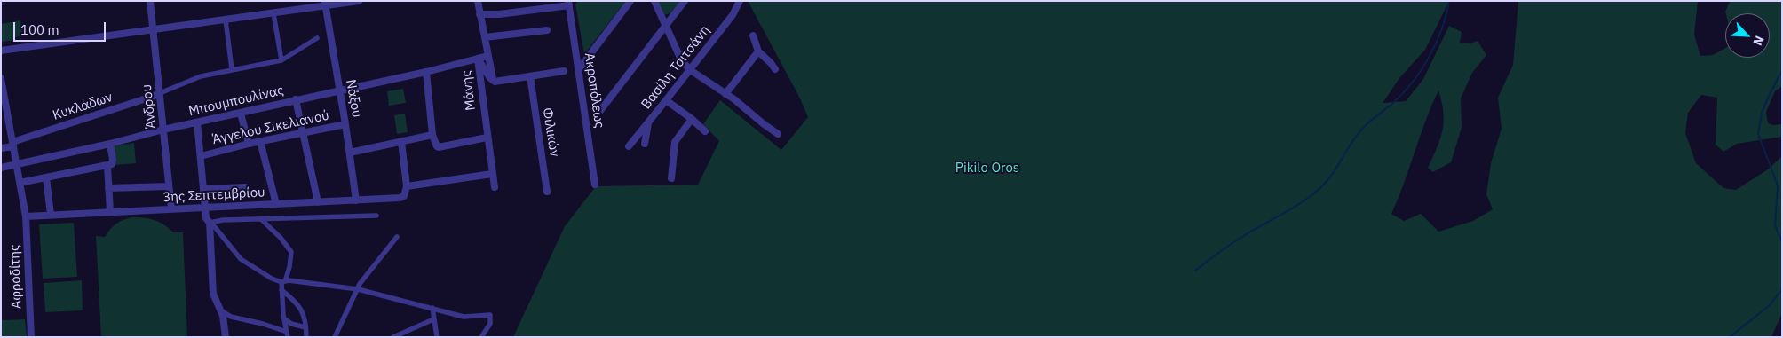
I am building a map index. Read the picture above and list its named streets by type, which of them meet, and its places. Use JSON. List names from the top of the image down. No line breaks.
{"streets":{"street":["Βασίλη Τσιτσάνη","Μάνης","Ακροπόλεως","Νάξου","Μπουμπουλίνας","Κυκλάδων","Άνδρου","Άγγελου Σικελιανού","Φιλικών","3ης Σεπτεμβρίου","Αφροδίτης"]},"crossings":[["Μάνης","Μπουμπουλίνας"],["Νάξου","Μπουμπουλίνας"],["Νάξου","Άγγελου Σικελιανού"],["Νάξου","3ης Σεπτεμβρίου"],["Μπουμπουλίνας","Άνδρου"],["Μπουμπουλίνας","Αφροδίτης"],["Κυκλάδων","Άνδρου"],["Κυκλάδων","Αφροδίτης"],["Άνδρου","3ης Σεπτεμβρίου"],["3ης Σεπτεμβρίου","Αφροδίτης"]],"parks":["Pikilo Oros"],"scale_bar":"100 m","north":"bottom right"}
